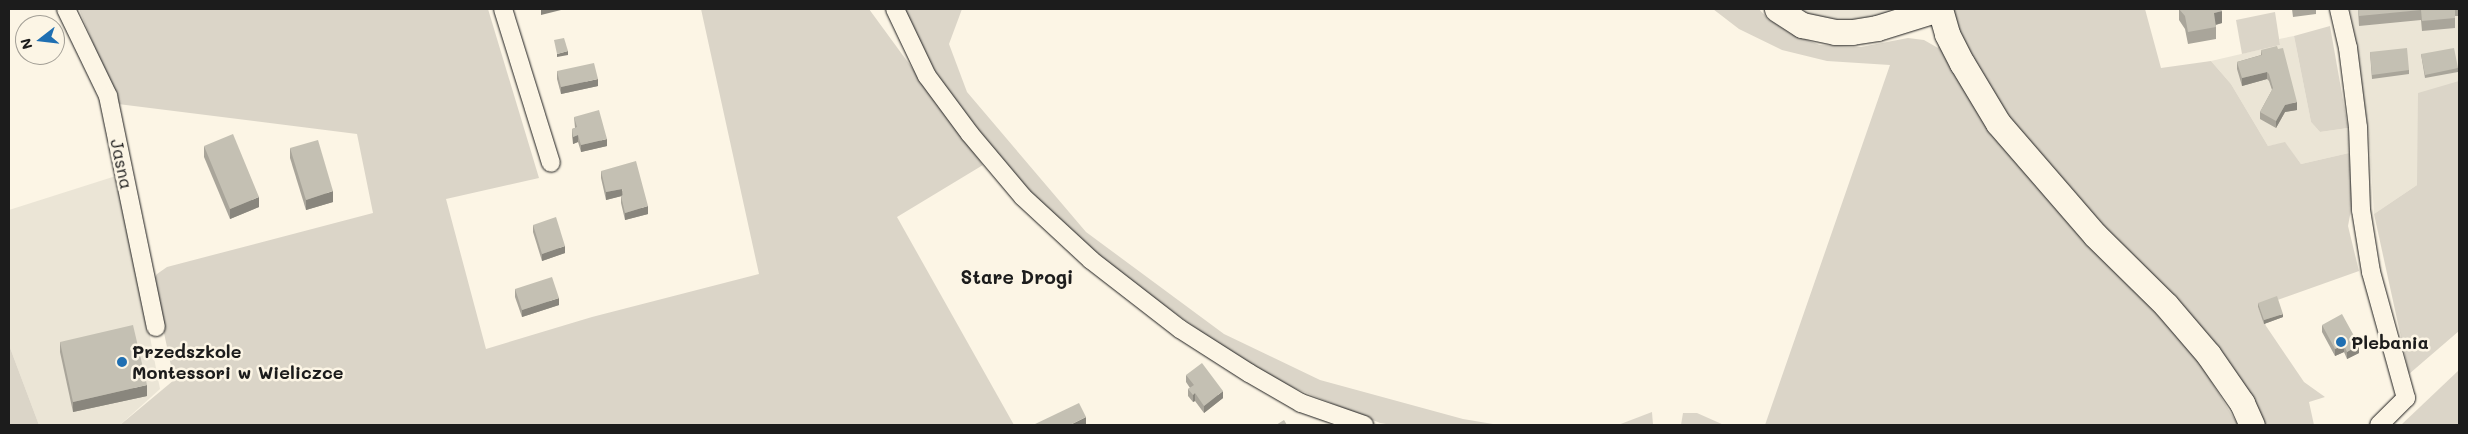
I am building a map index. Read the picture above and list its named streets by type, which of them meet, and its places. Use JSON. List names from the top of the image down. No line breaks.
{"streets":{"street":["Jasna"]},"districts":["Stare Drogi"],"places":["Plebania","Przedszkole Montessori w Wieliczce"],"north":"left"}
